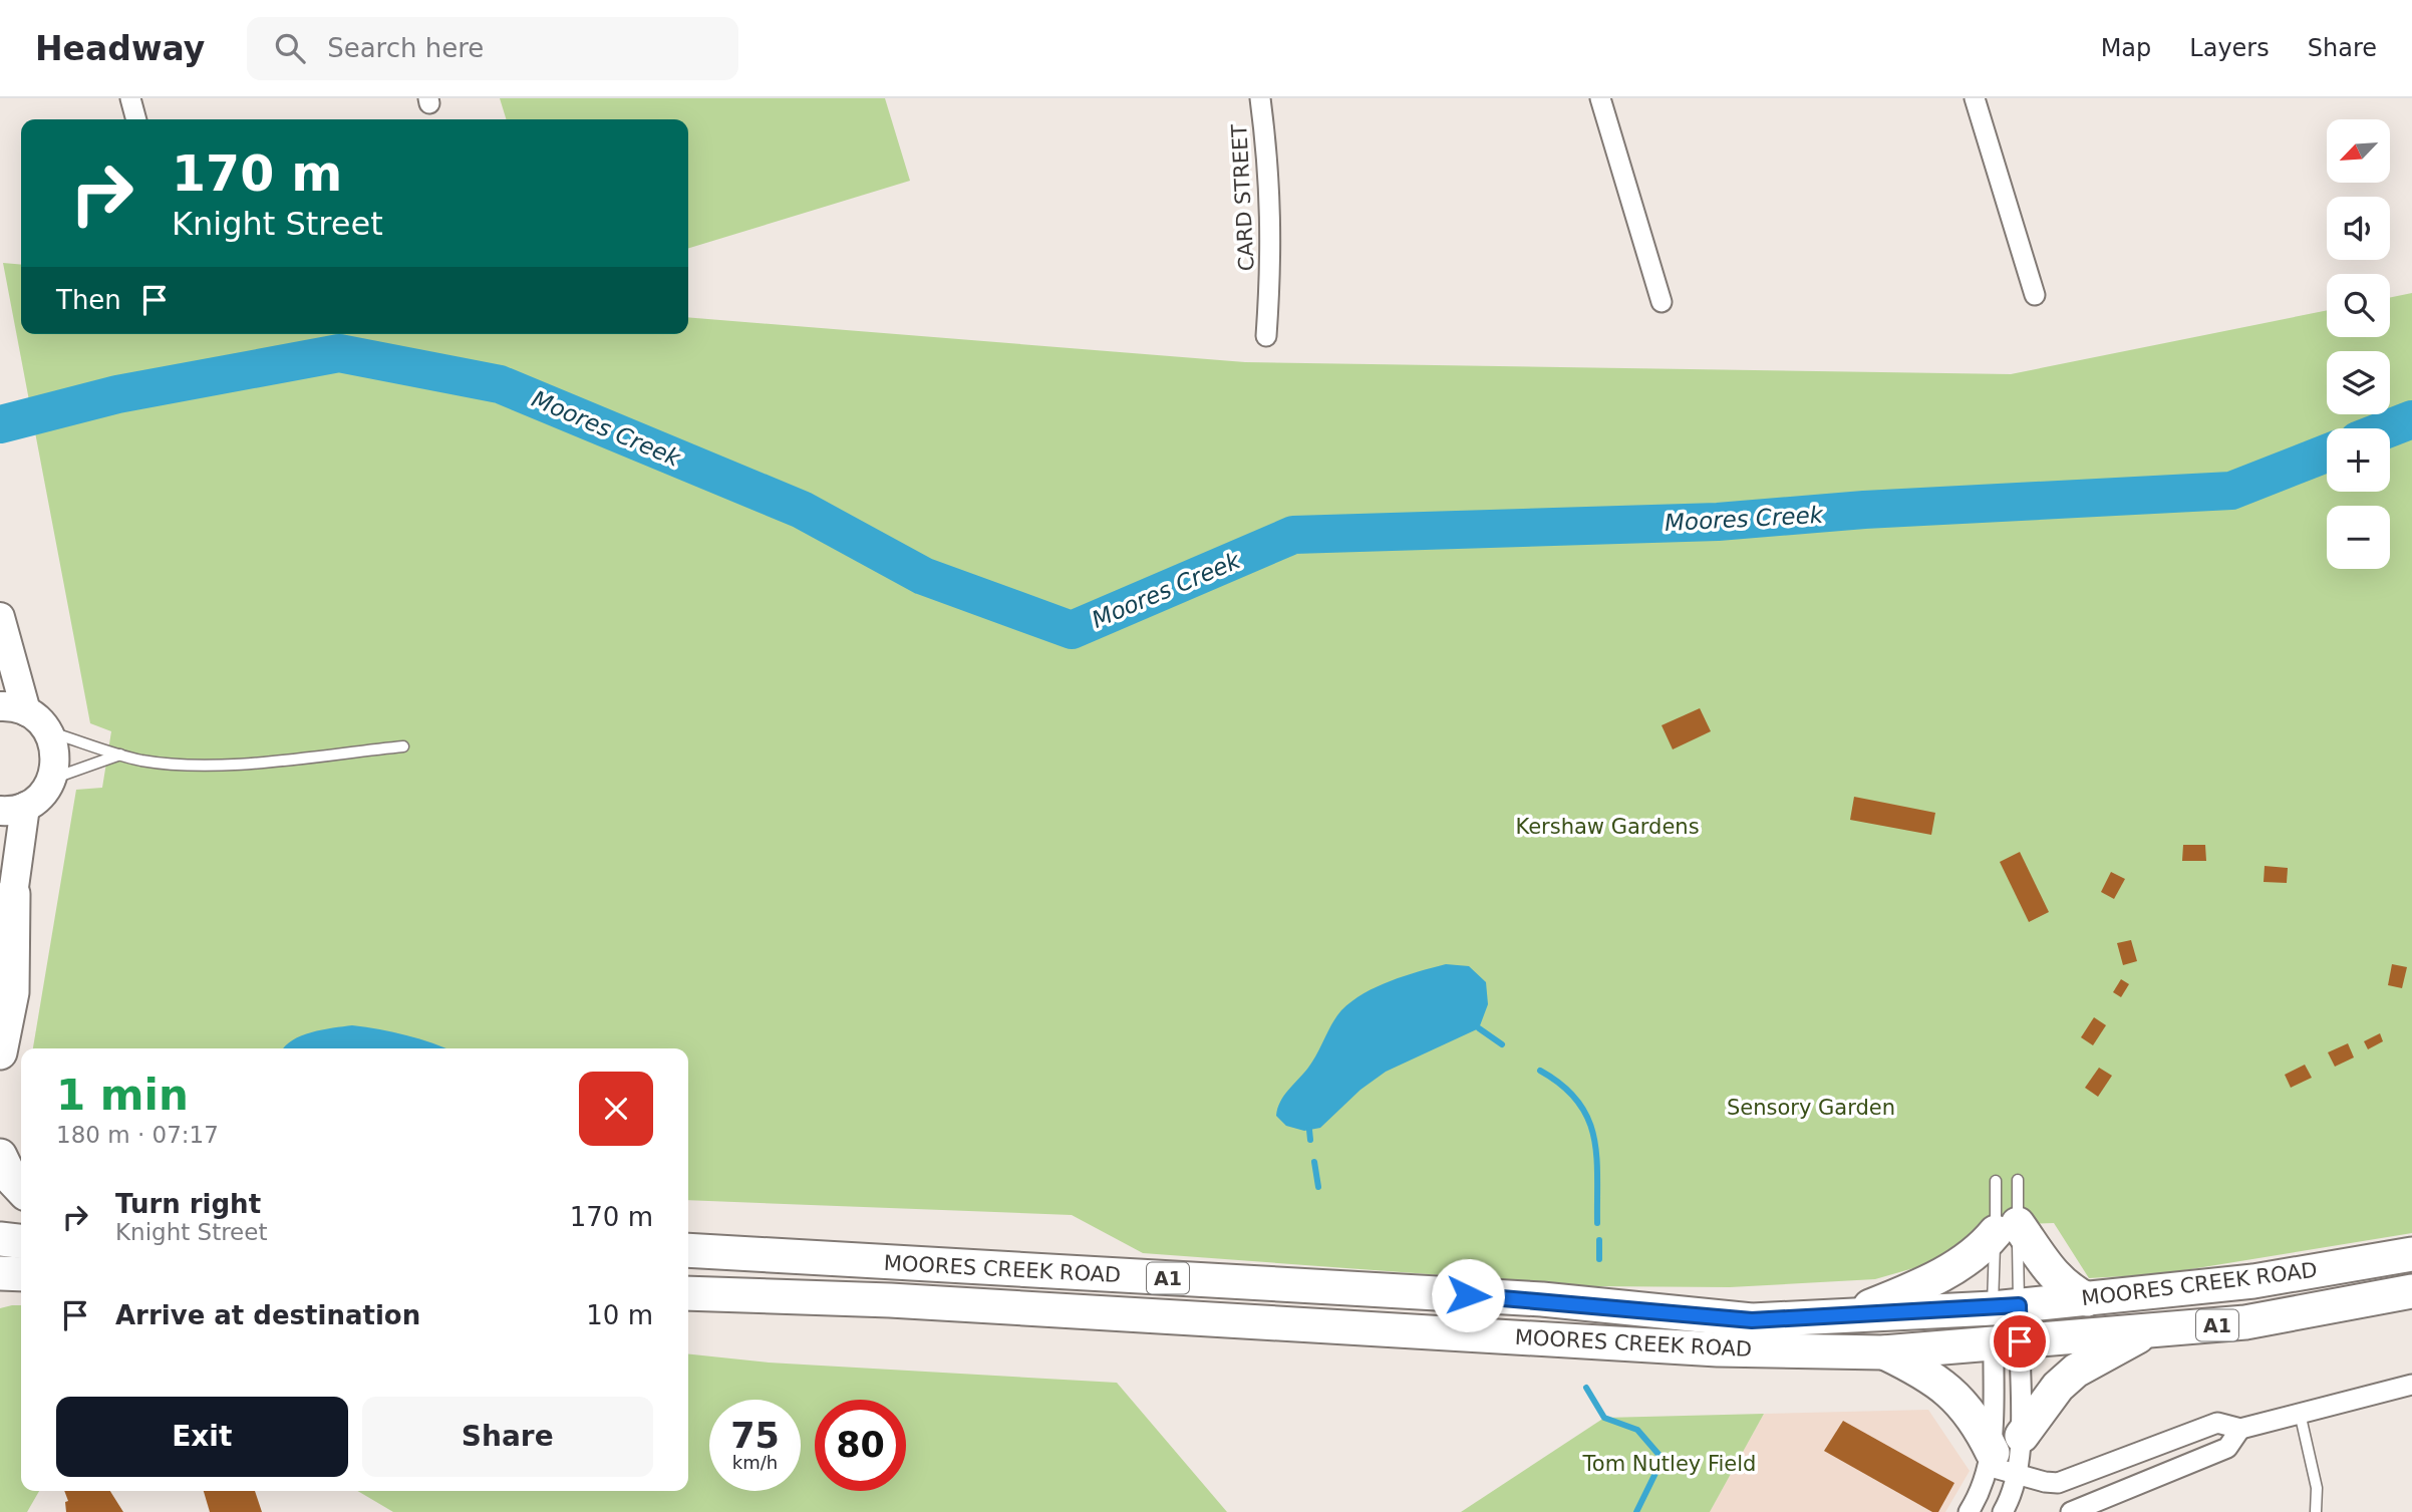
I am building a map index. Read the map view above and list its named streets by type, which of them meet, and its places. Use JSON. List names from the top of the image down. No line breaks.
{"streets":{"highway":["MOORES CREEK ROAD","A1"],"street":["CARD STREET"]},"water":["Moores Creek"],"parks":["Kershaw Gardens","Sensory Garden","Tom Nutley Field"],"north":"bottom left","page":{"header":"Headway","search":"Search here","nav":["Map","Layers","Share"],"map_buttons":["+","−"],"turn":["170 m","Knight Street"],"then":"Then","heading":["1 min","180 m · 07:17"],"list":[{"name":"Turn right","note":"Knight Street","value":"170 m"},{"name":"Arrive at destination","value":"10 m"}],"buttons":["Exit","Share"],"speed":"75 km/h","limit":"80"}}
